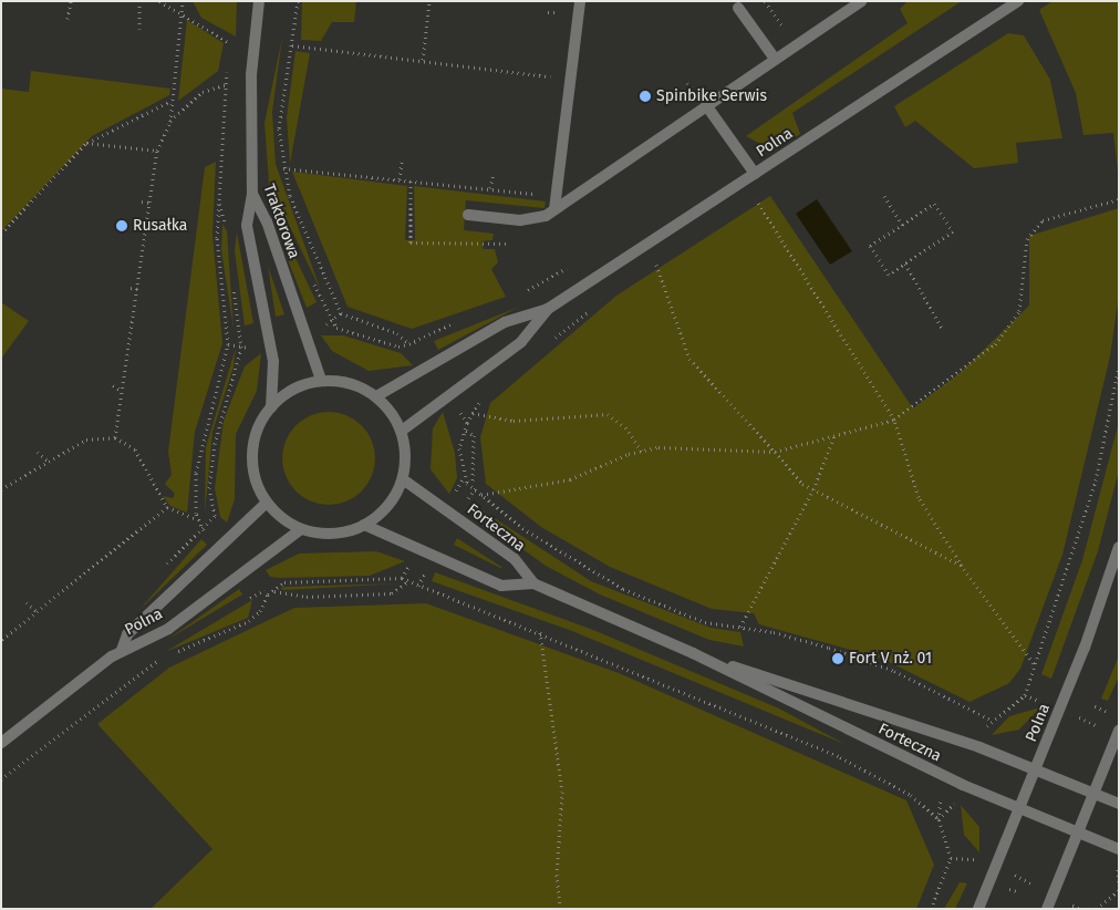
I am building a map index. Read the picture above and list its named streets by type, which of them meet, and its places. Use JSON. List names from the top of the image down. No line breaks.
{"streets":{"street":["Polna","Traktorowa","Forteczna"]},"crossings":[["Polna","Traktorowa"],["Polna","Forteczna"],["Traktorowa","Forteczna"]],"places":["Spinbike Serwis","Rusałka","Fort V nż. 01"]}
